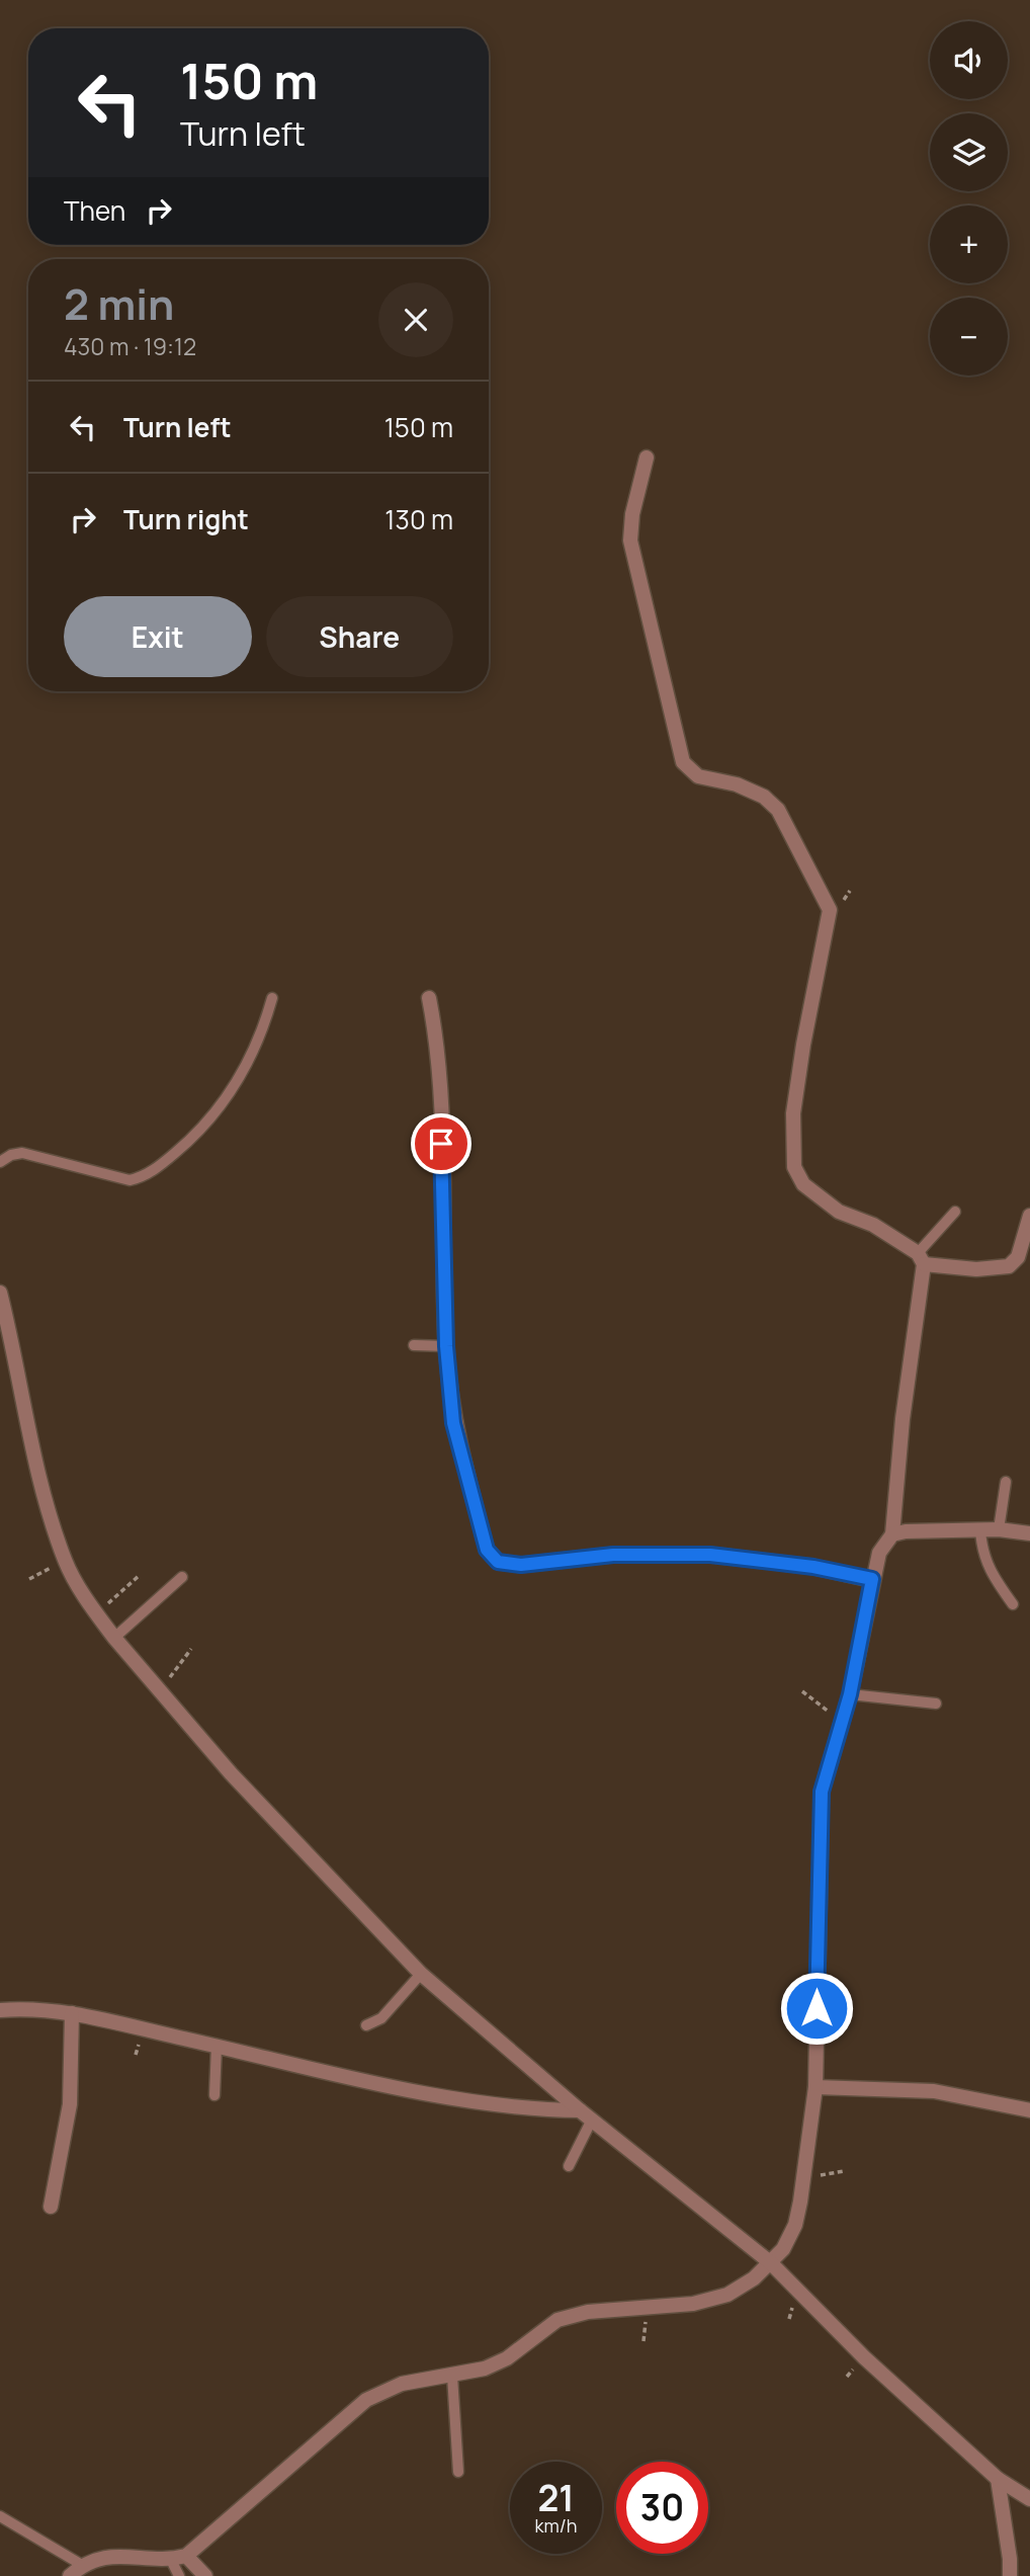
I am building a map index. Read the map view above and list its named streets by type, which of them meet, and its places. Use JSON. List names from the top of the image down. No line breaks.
{"page":{"map_buttons":["+","−"],"turn":["150 m","Turn left"],"then":"Then","heading":["2 min","430 m · 19:12"],"list":[{"name":"Turn left","value":"150 m"},{"name":"Turn right","value":"130 m"}],"buttons":["Exit","Share"],"speed":"21 km/h","limit":"30"}}
